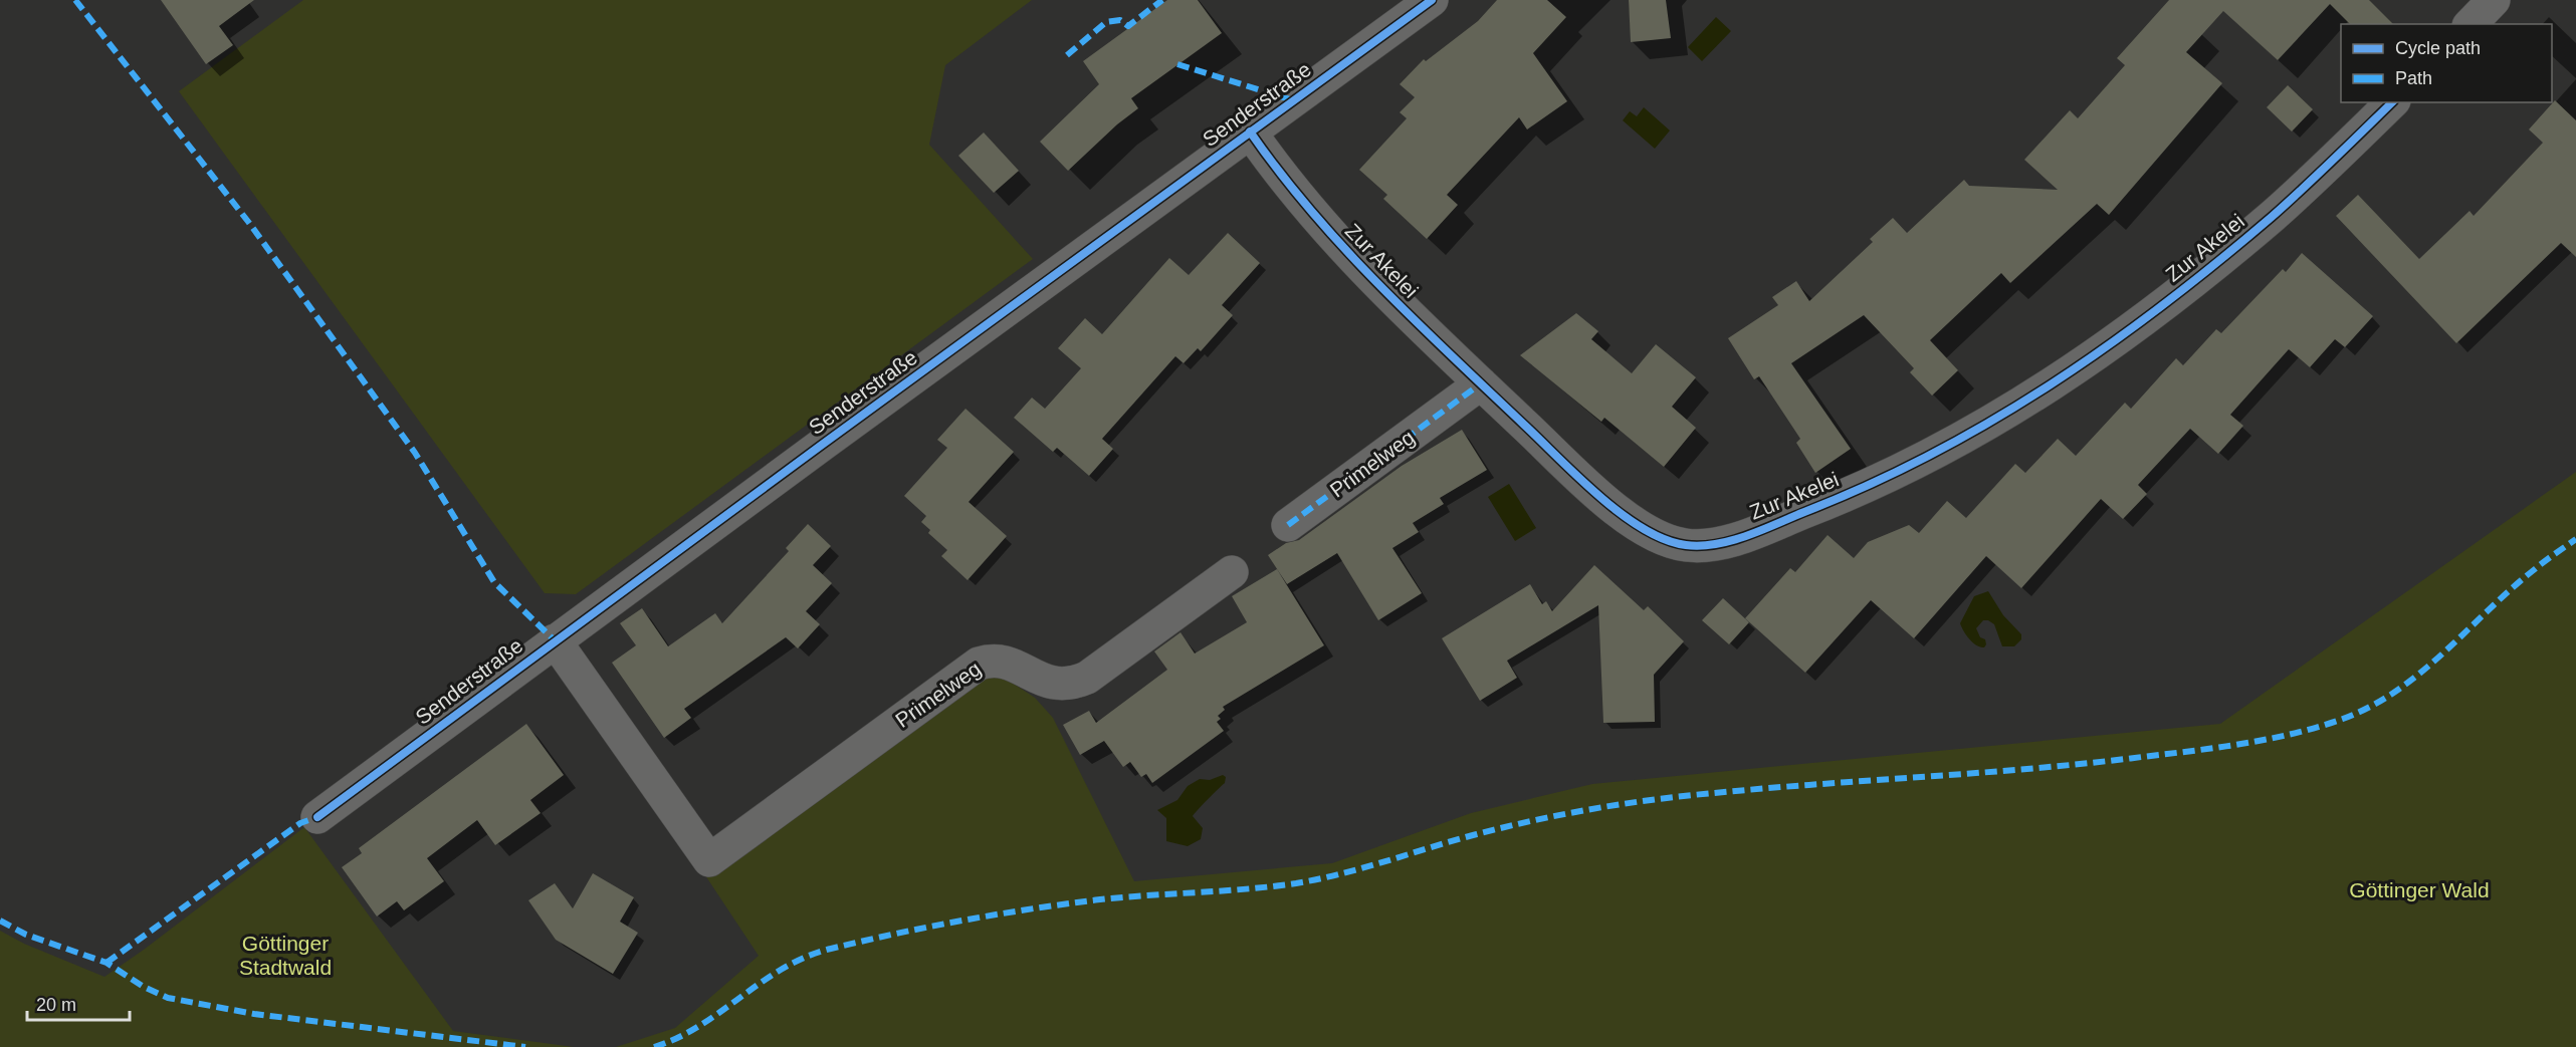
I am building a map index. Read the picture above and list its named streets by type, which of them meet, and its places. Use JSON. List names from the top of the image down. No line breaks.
{"streets":{"street":["Senderstraße","Zur Akelei","Primelweg"]},"crossings":[["Senderstraße","Zur Akelei"],["Senderstraße","Primelweg"],["Zur Akelei","Primelweg"]],"parks":["Göttinger Wald","Göttinger Stadtwald"],"legend":["Cycle path","Path"],"scale_bar":"20 m"}
